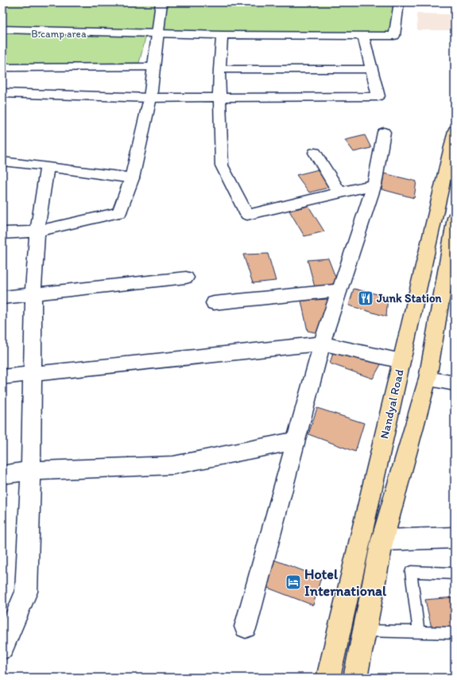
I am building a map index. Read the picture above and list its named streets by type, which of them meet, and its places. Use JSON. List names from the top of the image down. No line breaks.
{"streets":{"main road":["Nandyal Road"]},"parks":["B.camp area"],"places":{"restaurant":["Junk Station"],"hotel":["Hotel International"]}}
